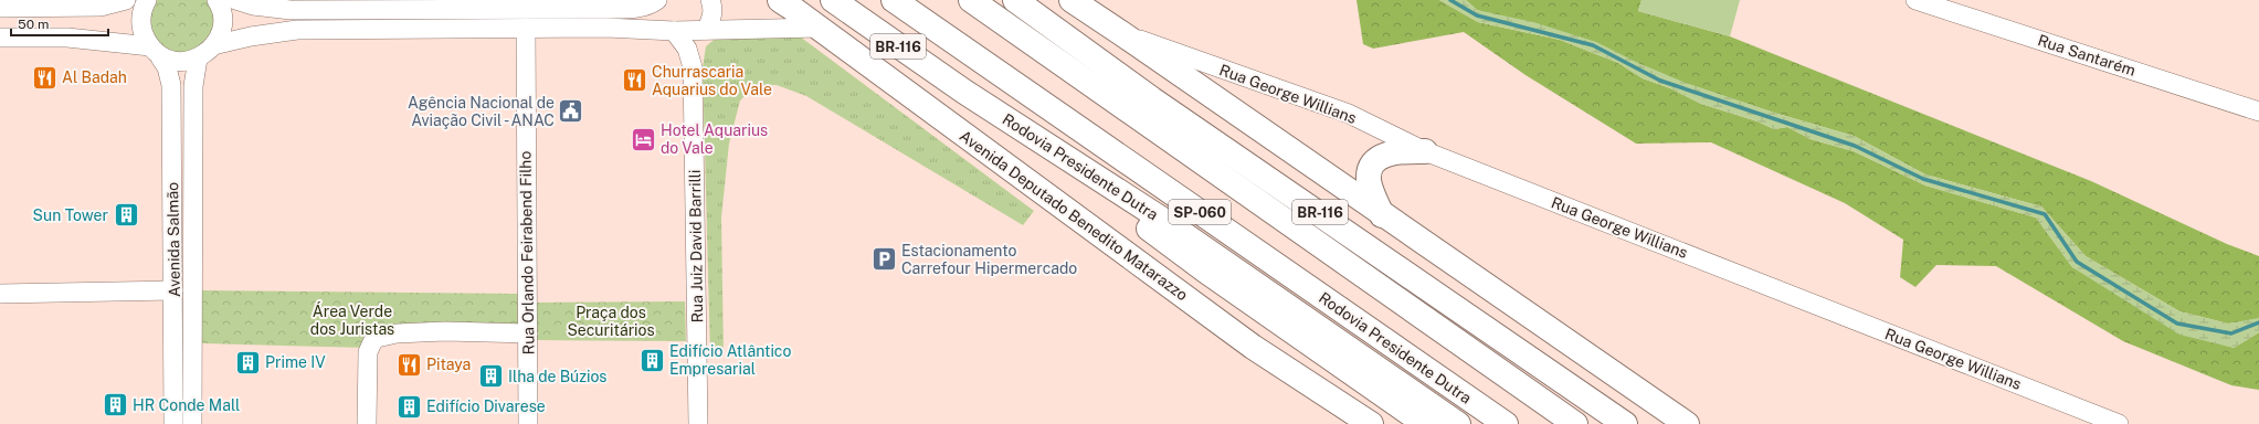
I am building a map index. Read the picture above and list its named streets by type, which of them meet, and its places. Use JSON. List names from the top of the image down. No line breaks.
{"streets":{"main road":["BR-116","Rodovia Presidente Dutra","SP-060","Avenida Deputado Benedito Matarazzo"],"street":["Rua Santarém","Rua George Willians","Avenida Salmão","Rua Juiz David Barrilli","Rua Orlando Feirabend Filho"]},"parks":["Área Verde dos Juristas","Praça dos Securitários"],"places":{"restaurant":["Al Badah","Churrascaria Aquarius do Vale","Pitaya"],"public building":["Agência Nacional de Aviação Civil - ANAC"],"hotel":["Hotel Aquarius do Vale"],"building":["Sun Tower","Edifício Atlântico Empresarial","Prime IV","Ilha de Búzios","HR Conde Mall","Edifício Divarese"],"parking":["Estacionamento Carrefour Hipermercado"]},"scale_bar":"50 m"}
